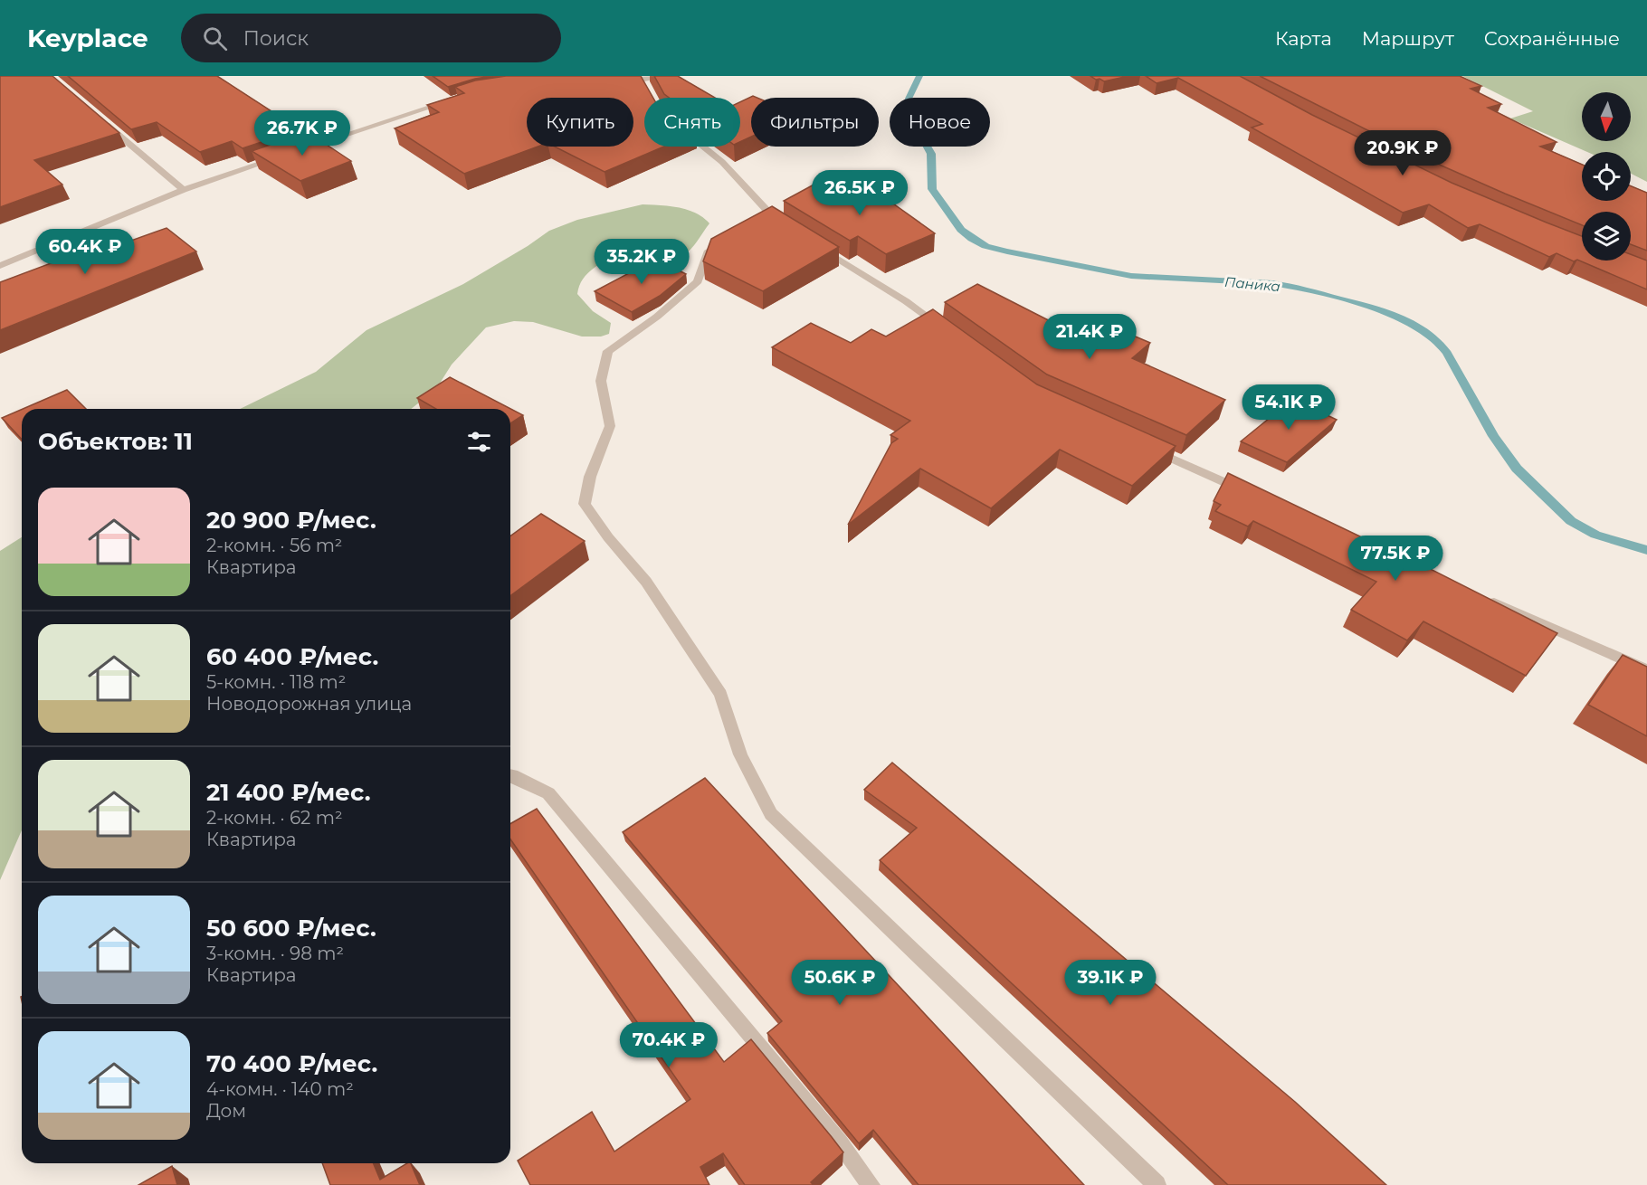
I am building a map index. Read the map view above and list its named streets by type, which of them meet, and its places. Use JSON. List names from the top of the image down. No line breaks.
{"water":["Паника"],"north":"bottom","page":{"header":"Keyplace","search":"Поиск","nav":["Карта","Маршрут","Сохранённые"],"chip":["Купить","Снять","Фильтры","Новое"],"price":["26.7K ₽","20.9K ₽","26.5K ₽","60.4K ₽","35.2K ₽","21.4K ₽","54.1K ₽","77.5K ₽","50.6K ₽","39.1K ₽","70.4K ₽"],"heading":"Объектов: 11","list":[{"name":"20 900 ₽/мес.","note":"2-комн. · 56 m² · Квартира"},{"name":"60 400 ₽/мес.","note":"5-комн. · 118 m² · Новодорожная улица"},{"name":"21 400 ₽/мес.","note":"2-комн. · 62 m² · Квартира"},{"name":"50 600 ₽/мес.","note":"3-комн. · 98 m² · Квартира"},{"name":"70 400 ₽/мес.","note":"4-комн. · 140 m² · Дом"}]}}
